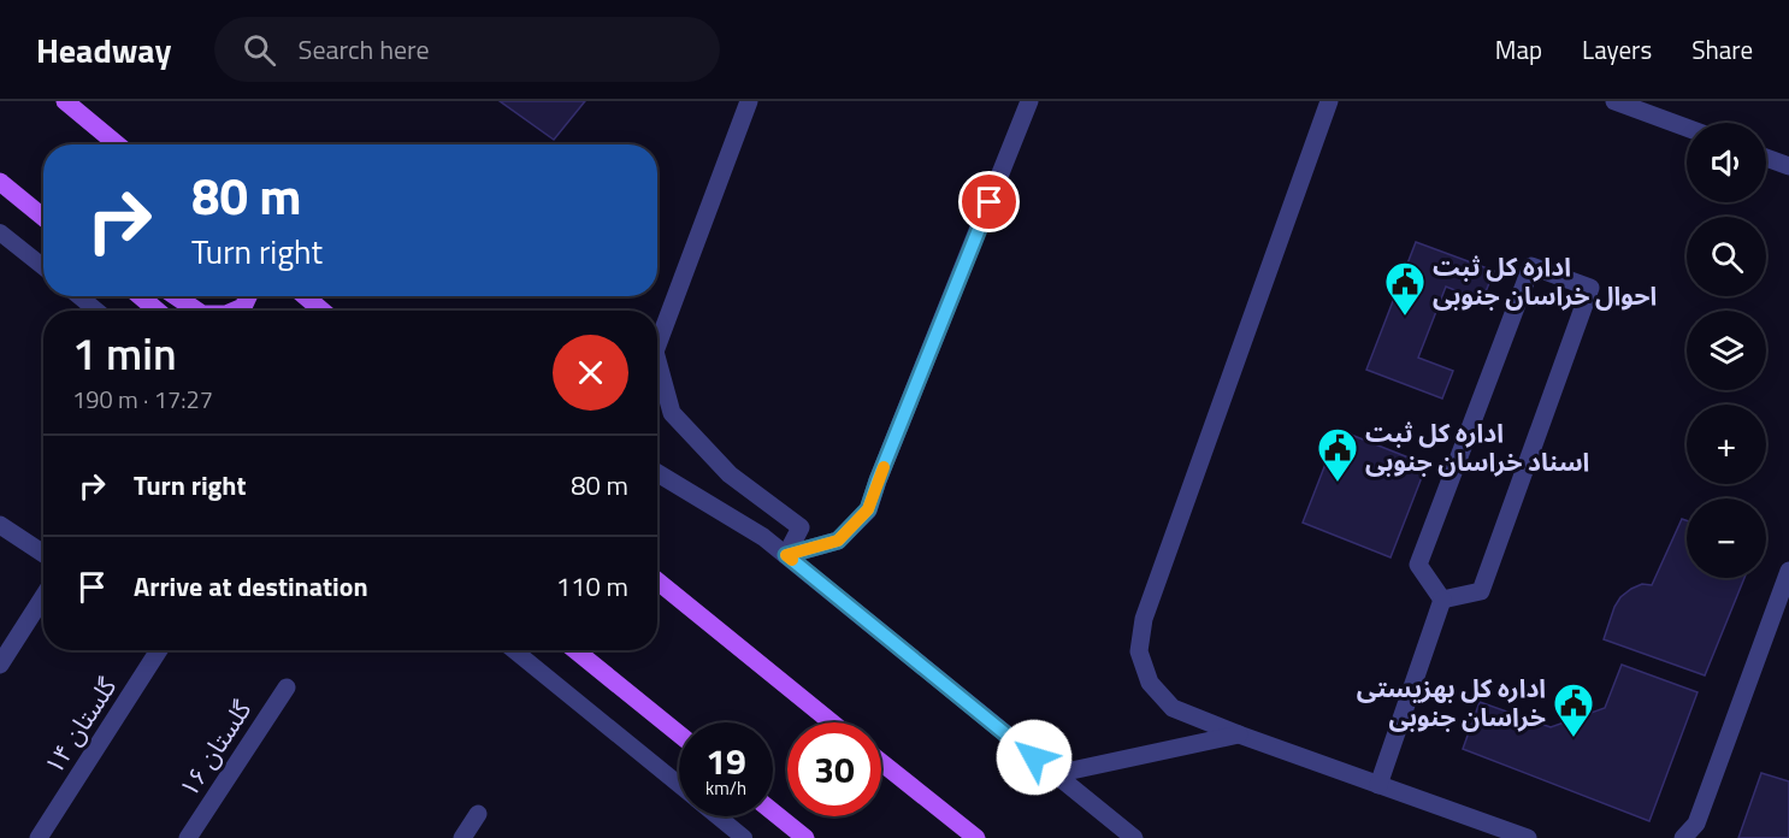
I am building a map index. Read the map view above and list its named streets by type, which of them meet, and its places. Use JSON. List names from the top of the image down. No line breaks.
{"streets":{"street":["گلستان ۱۴","گلستان ۱۶"]},"places":{"public building":["اداره کل ثبت احوال خراسان جنوبی","اداره کل ثبت اسناد خراسان جنوبی","اداره کل بهزیستی خراسان جنوبی"]},"page":{"header":"Headway","search":"Search here","nav":["Map","Layers","Share"],"map_buttons":["+","−"],"turn":["80 m","Turn right"],"heading":["1 min","190 m · 17:27"],"list":[{"name":"Turn right","value":"80 m"},{"name":"Arrive at destination","value":"110 m"}],"speed":"19 km/h","limit":"30"}}
